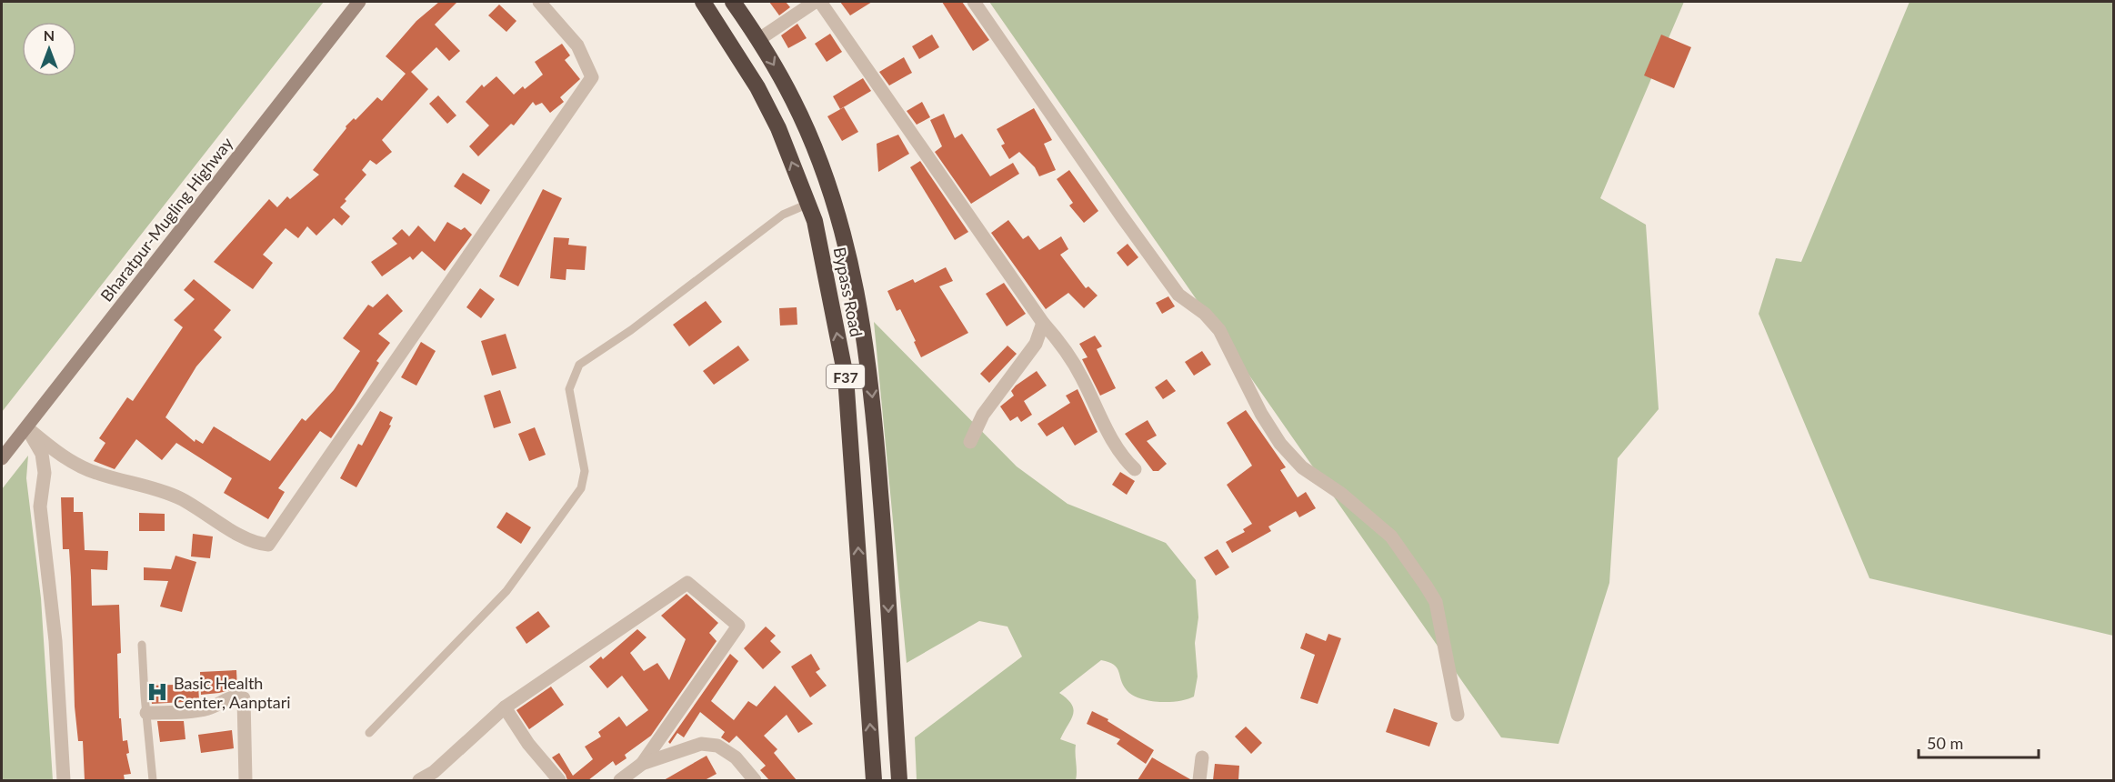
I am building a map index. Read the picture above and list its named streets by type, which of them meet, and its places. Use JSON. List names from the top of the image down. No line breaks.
{"streets":{"highway":["Bypass Road","F37"],"main road":["Bharatpur-Mugling Highway"]},"places":{"hospital":["Basic Health Center, Aanptari"]},"scale_bar":"50 m","north":"top"}
